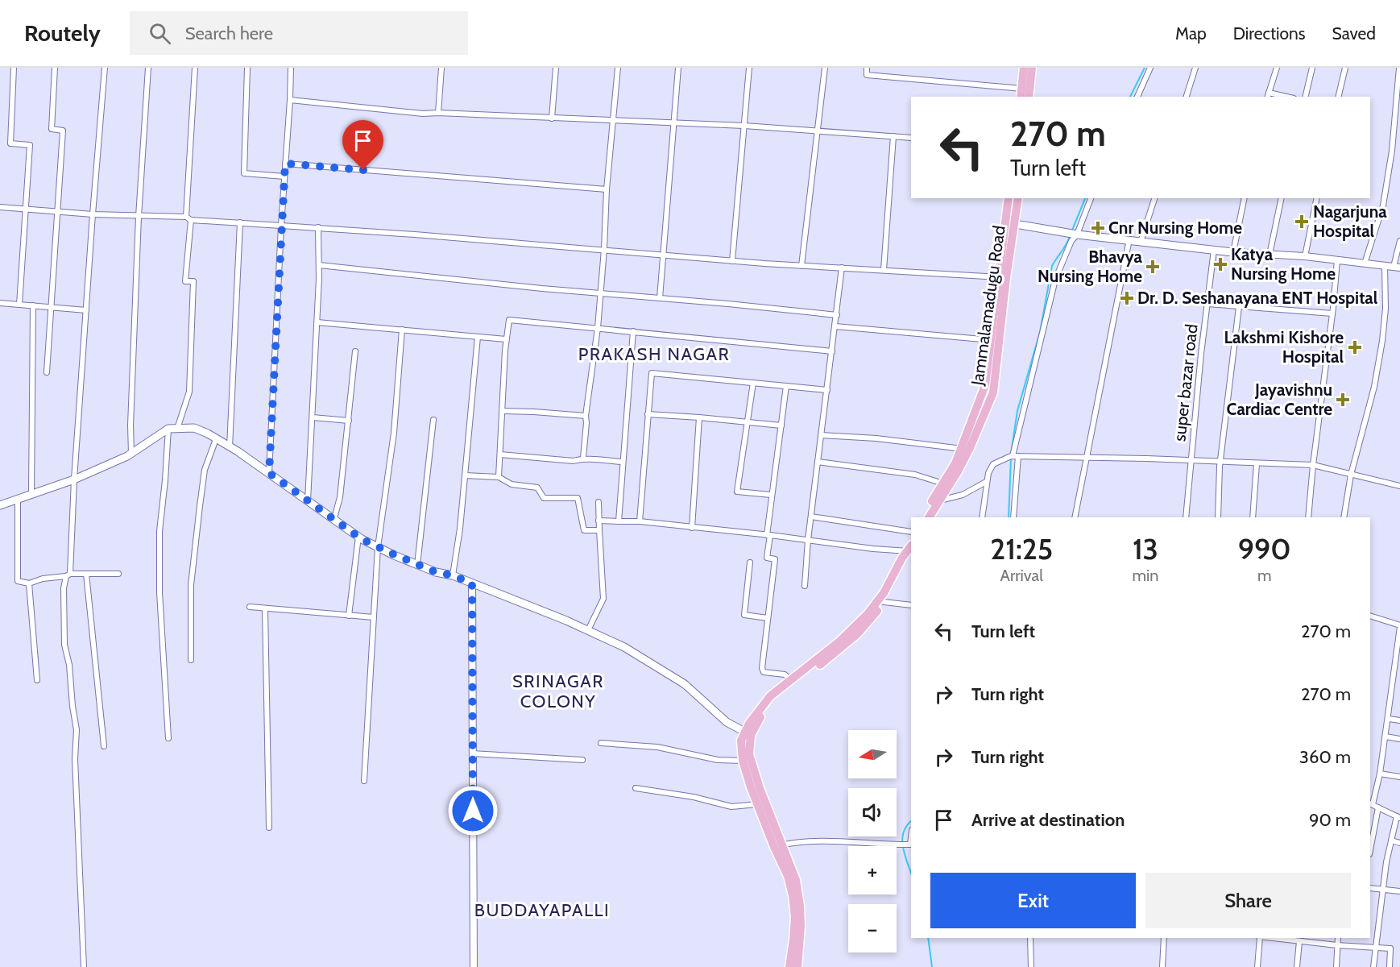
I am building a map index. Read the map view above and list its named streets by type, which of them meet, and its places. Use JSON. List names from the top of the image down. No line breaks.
{"streets":{"main road":["Jammalamadugu Road"],"street":["super bazar road"]},"districts":["PRAKASH NAGAR","SRINAGAR COLONY","BUDDAYAPALLI"],"places":{"health":["Nagarjuna Hospital","Cnr Nursing Home","Katya Nursing Home","Bhavya Nursing Home","Dr. D. Seshanayana ENT Hospital","Lakshmi Kishore Hospital","Jayavishnu Cardiac Centre"]},"north":"left","page":{"header":"Routely","search":"Search here","nav":["Map","Directions","Saved"],"turn":["270 m","Turn left"],"eta":["21:25","Arrival","13","min","990","m"],"list":[{"name":"Turn left","value":"270 m"},{"name":"Turn right","value":"270 m"},{"name":"Turn right","value":"360 m"},{"name":"Arrive at destination","value":"90 m"}],"map_buttons":["+","−"],"buttons":["Exit","Share"]}}
